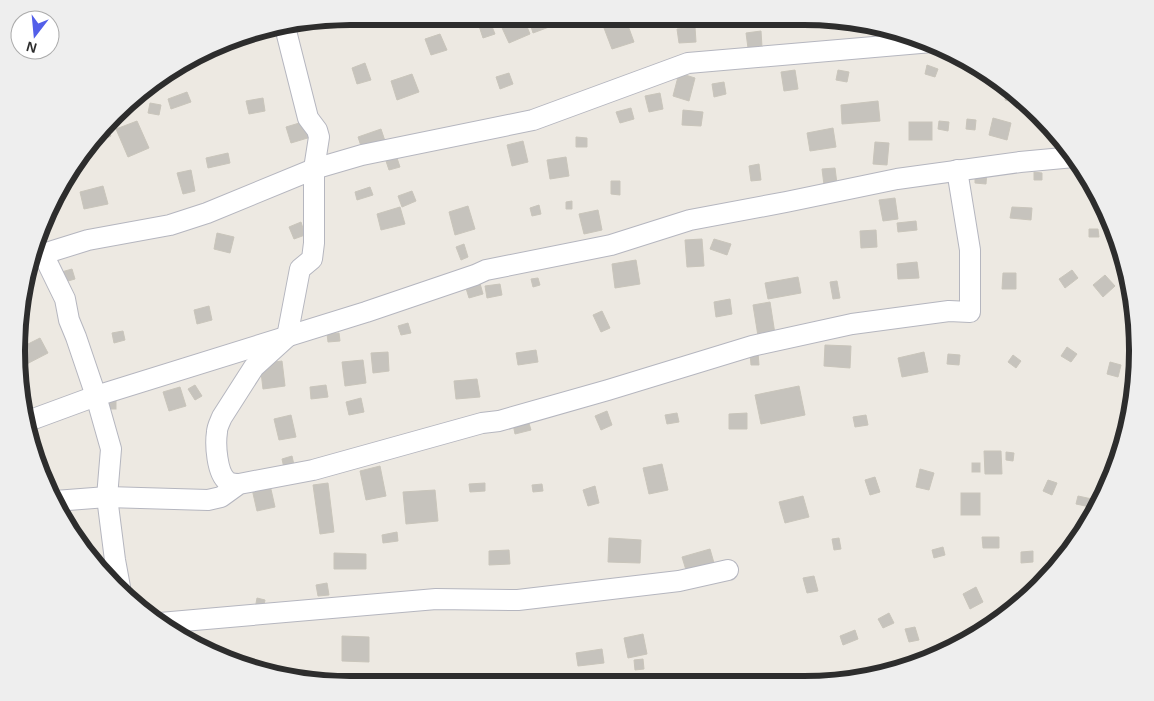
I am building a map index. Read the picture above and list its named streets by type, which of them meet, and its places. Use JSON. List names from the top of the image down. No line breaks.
{"north":"bottom"}
